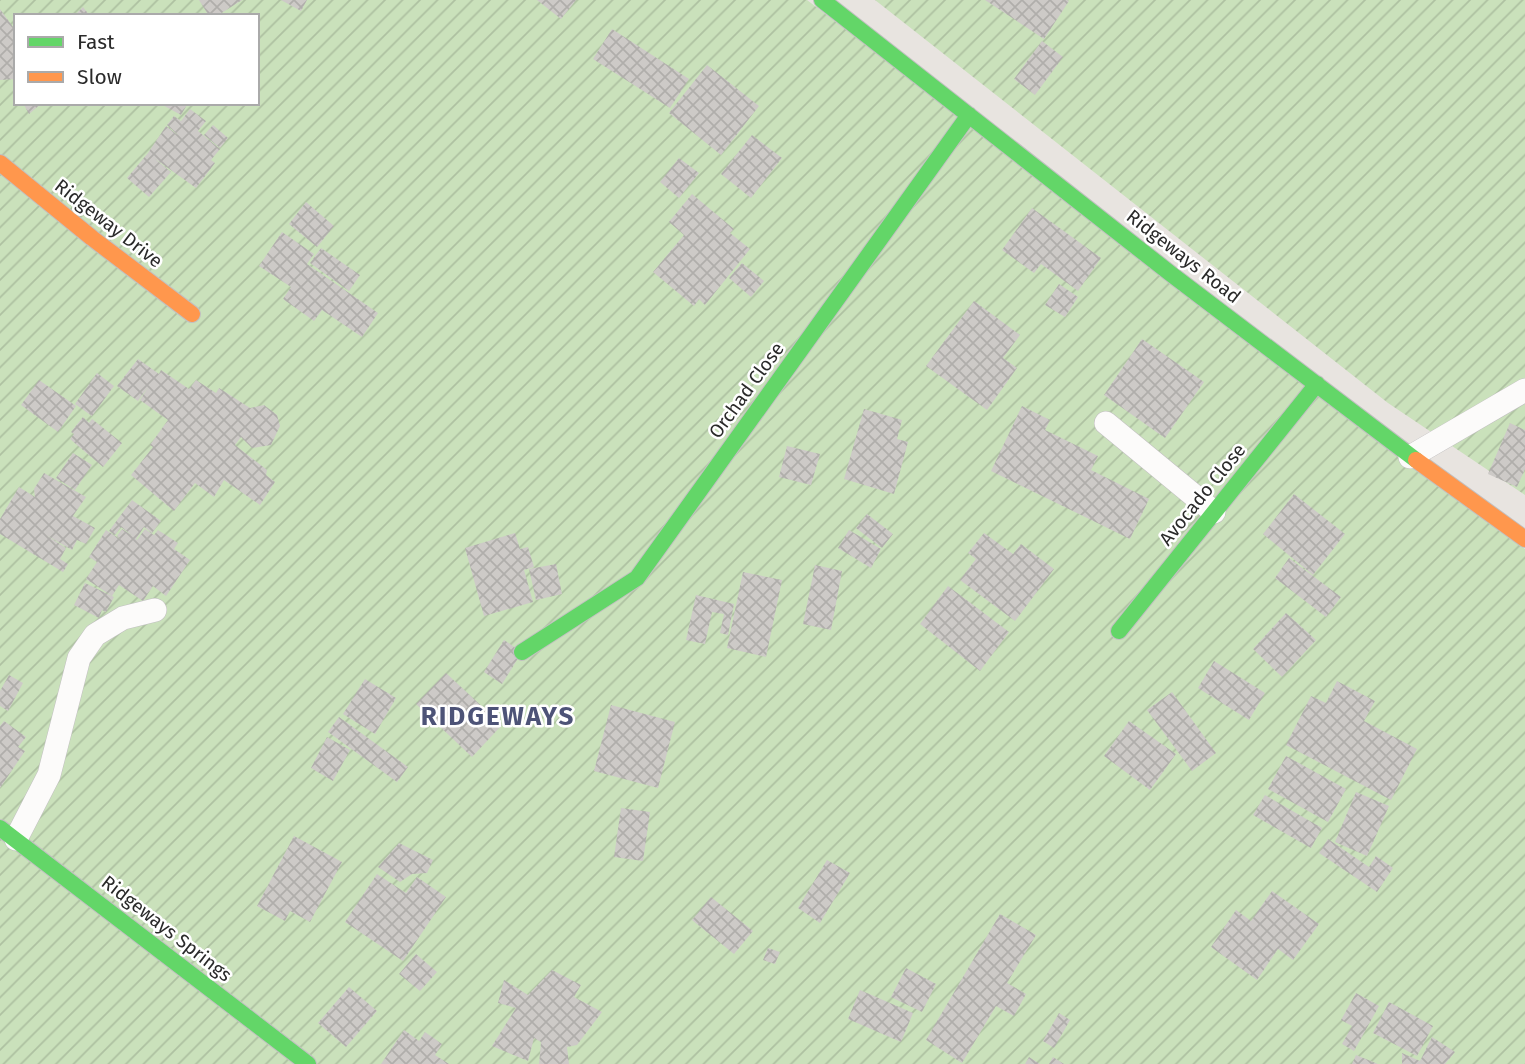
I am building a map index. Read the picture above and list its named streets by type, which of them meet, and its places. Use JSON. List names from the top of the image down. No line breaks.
{"streets":{"street":["Ridgeway Drive","Ridgeways Road","Orchad Close","Avocado Close","Ridgeways Springs"]},"crossings":[["Ridgeways Road","Orchad Close"],["Ridgeways Road","Avocado Close"]],"districts":["RIDGEWAYS"],"legend":["Fast","Slow"]}
